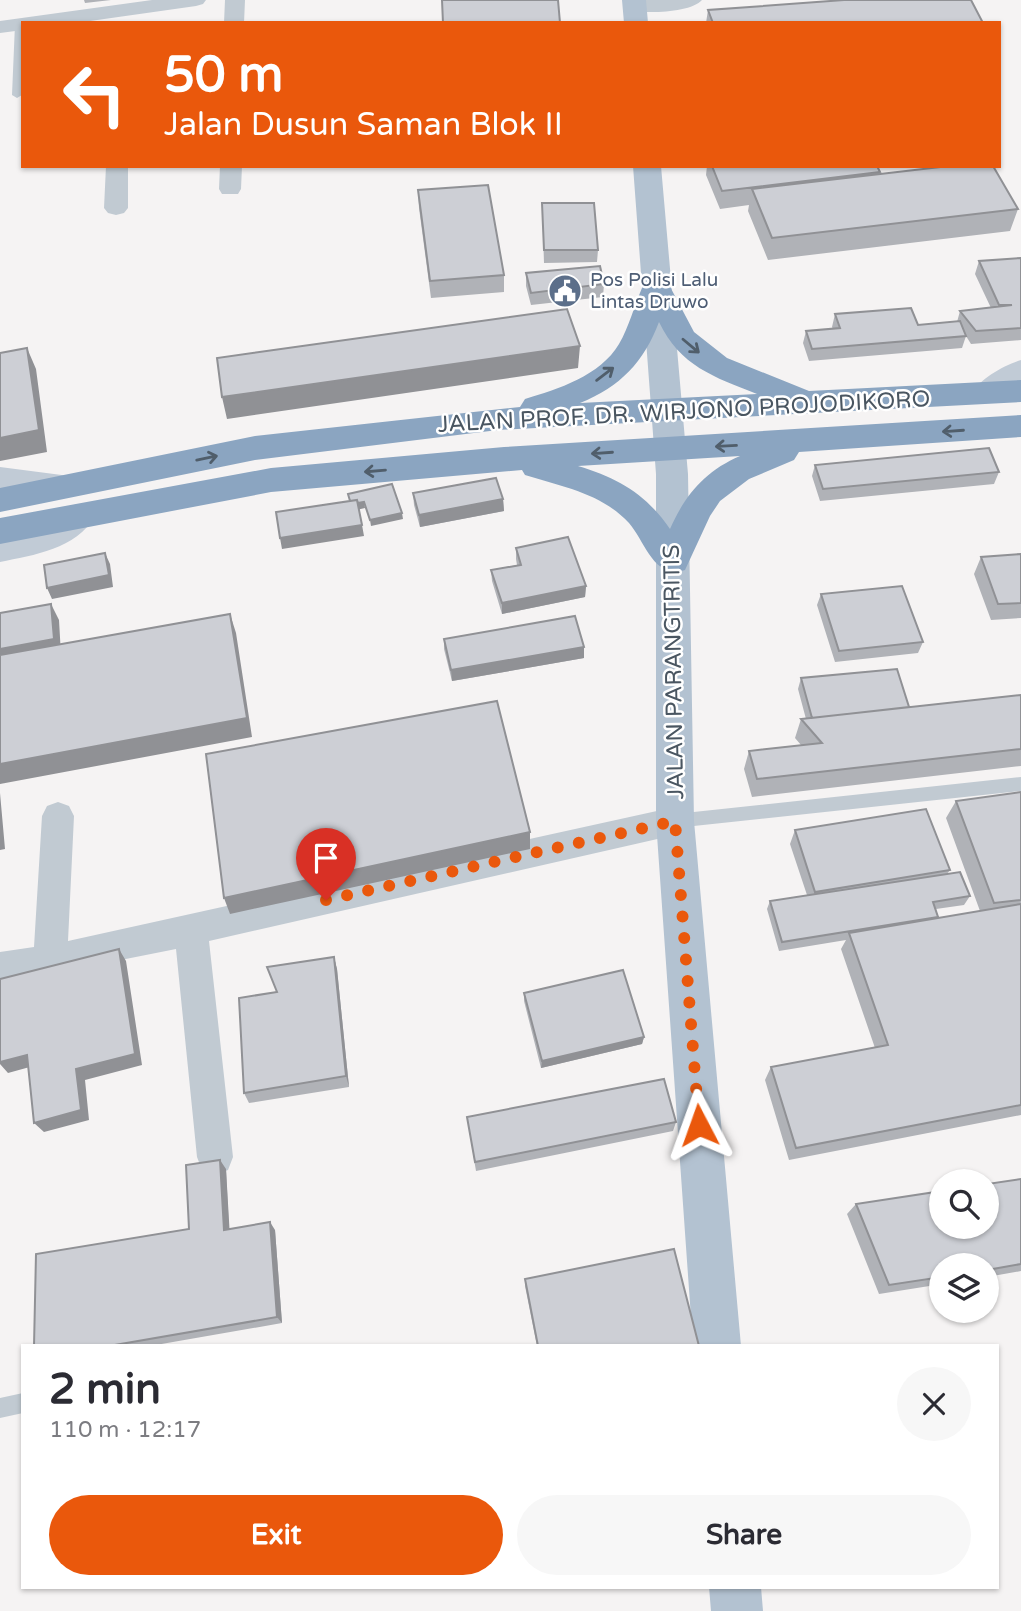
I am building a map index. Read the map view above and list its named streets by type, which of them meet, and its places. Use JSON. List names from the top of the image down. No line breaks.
{"streets":{"highway":["JALAN PROF. DR. WIRJONO PROJODIKORO"],"main road":["JALAN PARANGTRITIS"]},"crossings":[["JALAN PROF. DR. WIRJONO PROJODIKORO","JALAN PARANGTRITIS"]],"places":{"public building":["Pos Polisi Lalu Lintas Druwo"]},"page":{"turn":["50 m","Jalan Dusun Saman Blok II"],"heading":["2 min","110 m · 12:17"],"buttons":["Exit","Share"]}}
